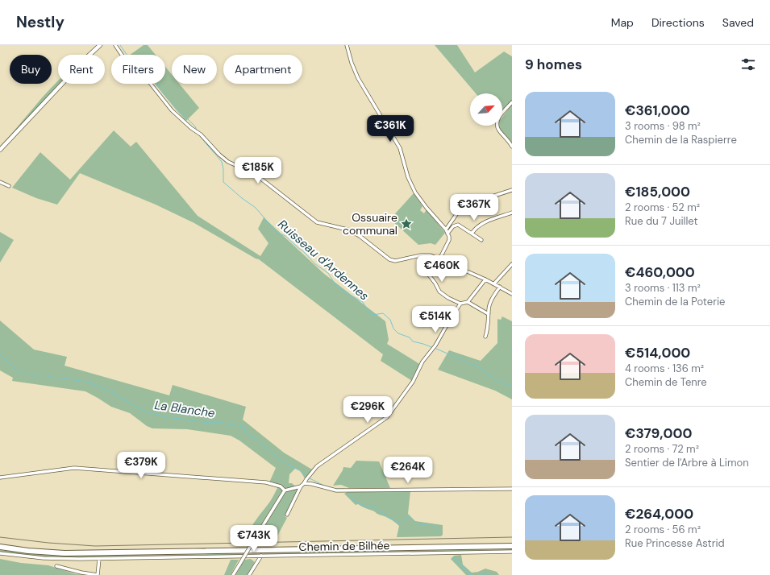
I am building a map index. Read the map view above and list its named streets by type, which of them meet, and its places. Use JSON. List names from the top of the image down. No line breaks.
{"streets":{"street":["Chemin de Bilhée"]},"water":["Ruisseau d'Ardennes","La Blanche"],"places":{"place":["Ossuaire communal"]},"north":"top right","page":{"header":"Nestly","nav":["Map","Directions","Saved"],"heading":"9 homes","chip":["Buy","Rent","Filters","New","Apartment"],"list":[{"name":"€361,000","note":"3 rooms · 98 m² · Chemin de la Raspierre"},{"name":"€185,000","note":"2 rooms · 52 m² · Rue du 7 Juillet"},{"name":"€460,000","note":"3 rooms · 113 m² · Chemin de la Poterie"},{"name":"€514,000","note":"4 rooms · 136 m² · Chemin de Tenre"},{"name":"€379,000","note":"2 rooms · 72 m² · Sentier de l'Arbre à Limon"},{"name":"€264,000","note":"2 rooms · 56 m² · Rue Princesse Astrid"}],"price":["€361K","€185K","€367K","€460K","€514K","€296K","€379K","€264K","€743K"]}}
